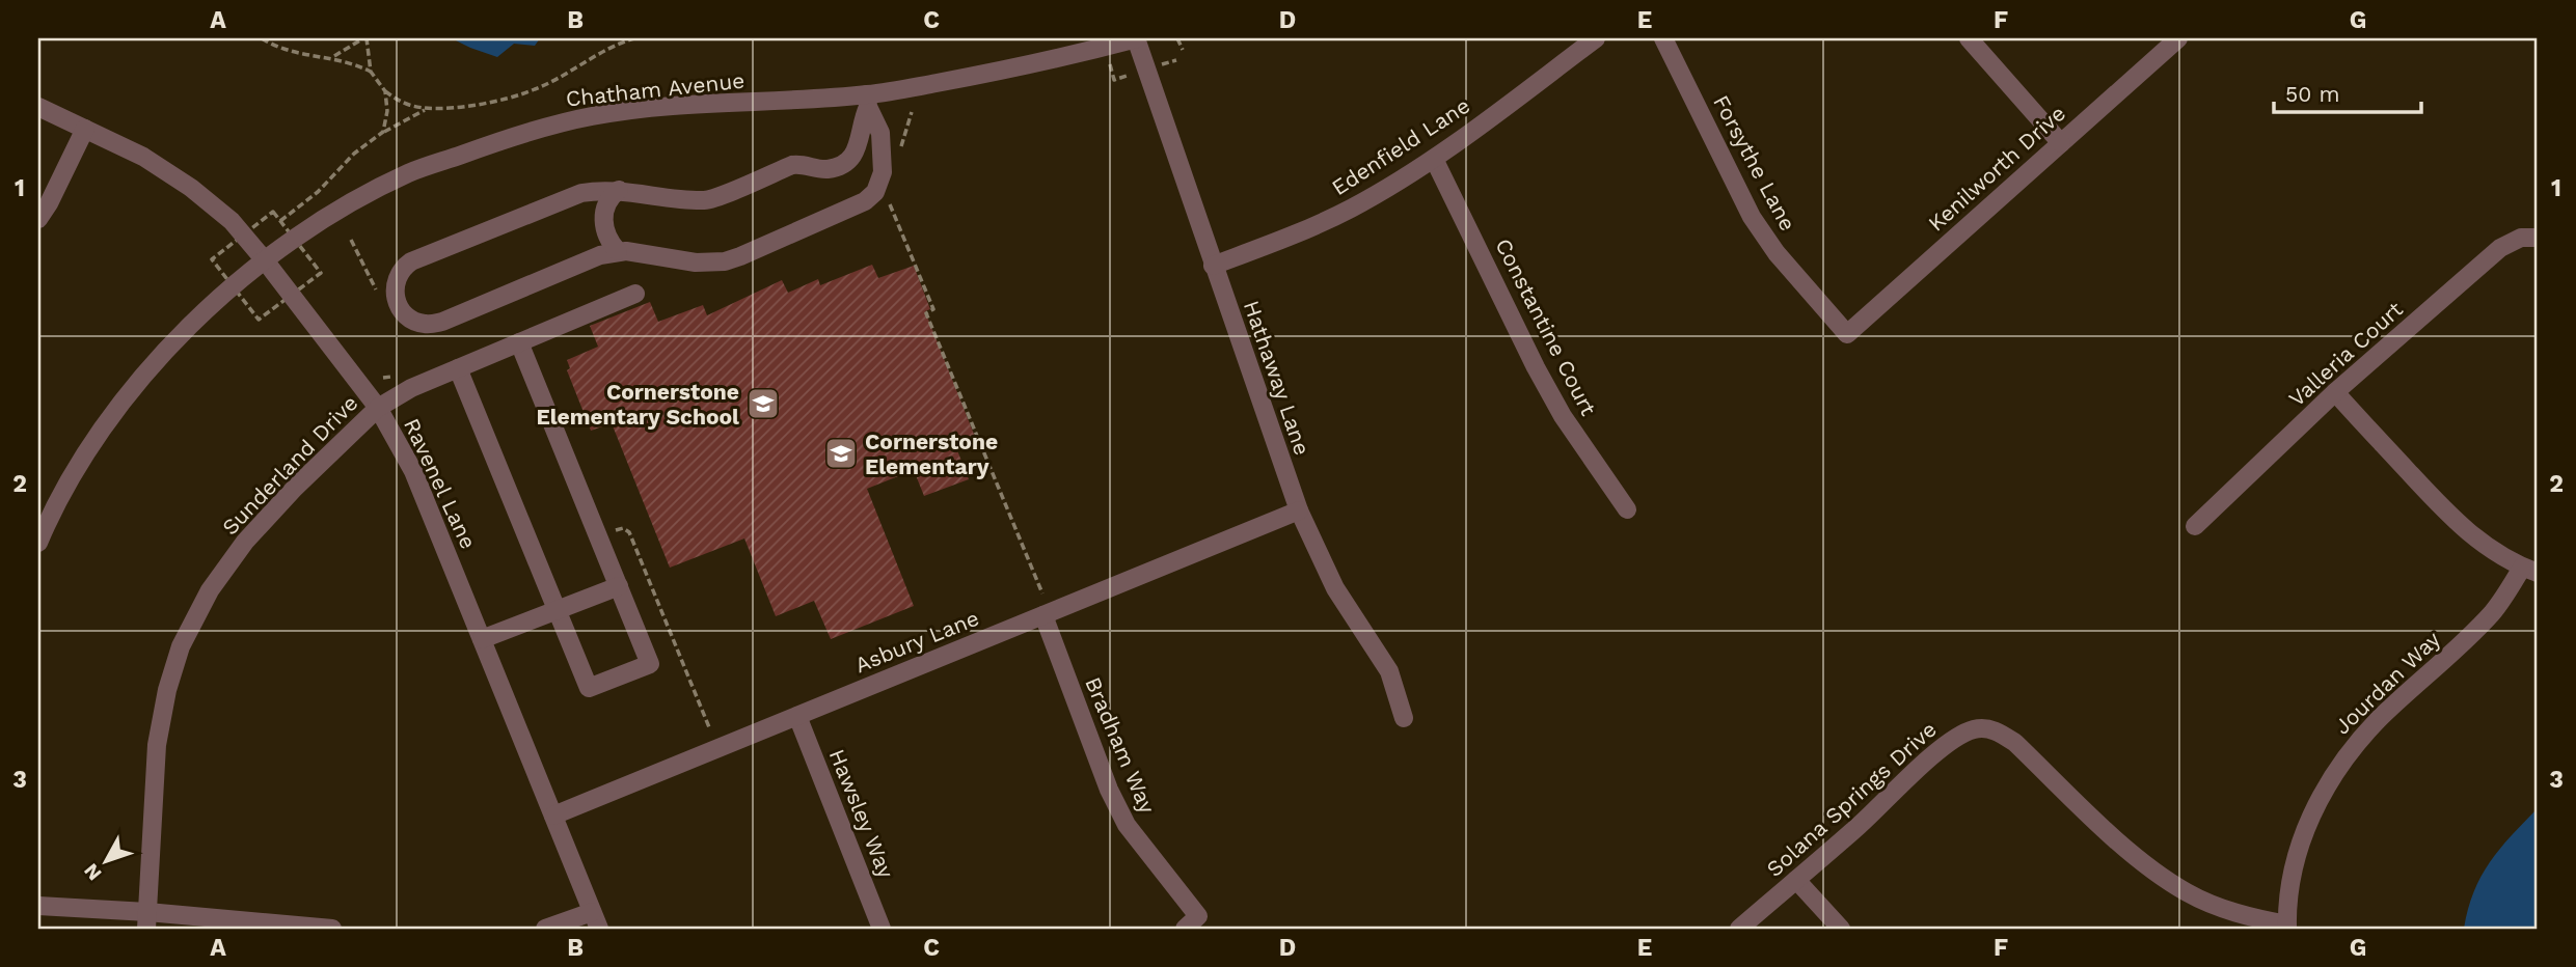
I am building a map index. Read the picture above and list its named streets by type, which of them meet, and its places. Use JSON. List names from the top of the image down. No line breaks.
{"streets":{"street":["Chatham Avenue","Edenfield Lane","Forsythe Lane","Kenilworth Drive","Constantine Court","Valleria Court","Hathaway Lane","Sunderland Drive","Ravenel Lane","Asbury Lane","Jourdan Way","Bradham Way","Solana Springs Drive","Hawsley Way"]},"crossings":[["Chatham Avenue","Hathaway Lane"],["Chatham Avenue","Ravenel Lane"],["Edenfield Lane","Constantine Court"],["Edenfield Lane","Hathaway Lane"],["Forsythe Lane","Kenilworth Drive"],["Hathaway Lane","Asbury Lane"],["Sunderland Drive","Ravenel Lane"],["Ravenel Lane","Asbury Lane"],["Asbury Lane","Bradham Way"],["Asbury Lane","Hawsley Way"],["Jourdan Way","Solana Springs Drive"]],"places":{"school or university":["Cornerstone Elementary School","Cornerstone Elementary"]},"scale_bar":"50 m","north":"bottom left","grid":{"columns":["A","B","C","D","E","F","G"],"rows":["1","2","3"]}}
